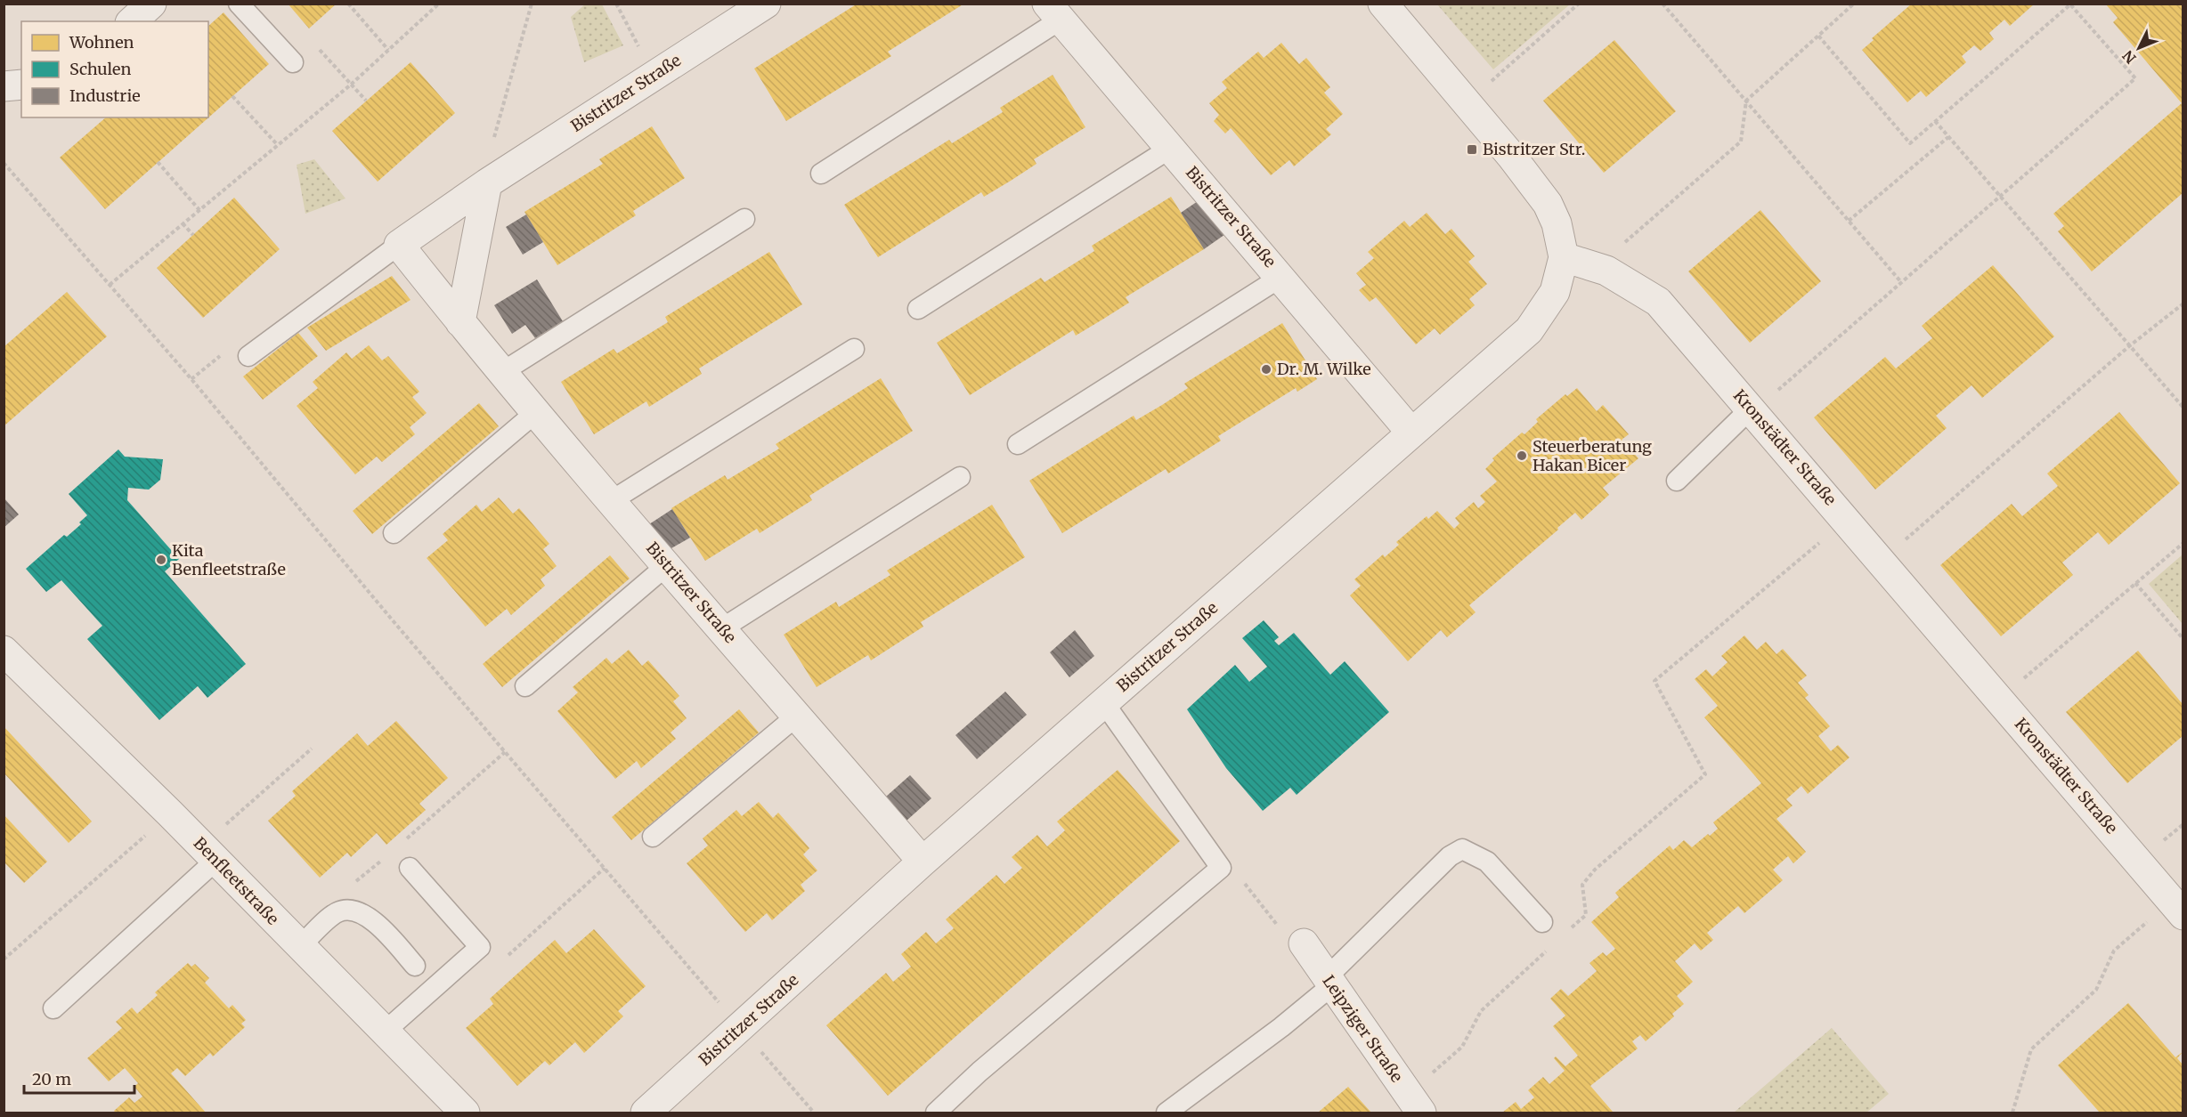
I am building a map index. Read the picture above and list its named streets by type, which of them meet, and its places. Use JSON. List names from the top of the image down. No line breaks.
{"streets":{"street":["Bistritzer Straße","Kronstädter Straße","Benfleetstraße","Leipziger Straße"]},"crossings":[["Bistritzer Straße","Kronstädter Straße"]],"places":{"transit":["Bistritzer Str."],"other":["Dr. M. Wilke","Steuerberatung Hakan Bicer","Kita Benfleetstraße"]},"legend":["Wohnen","Schulen","Industrie"],"scale_bar":"20 m","north":"bottom left"}
